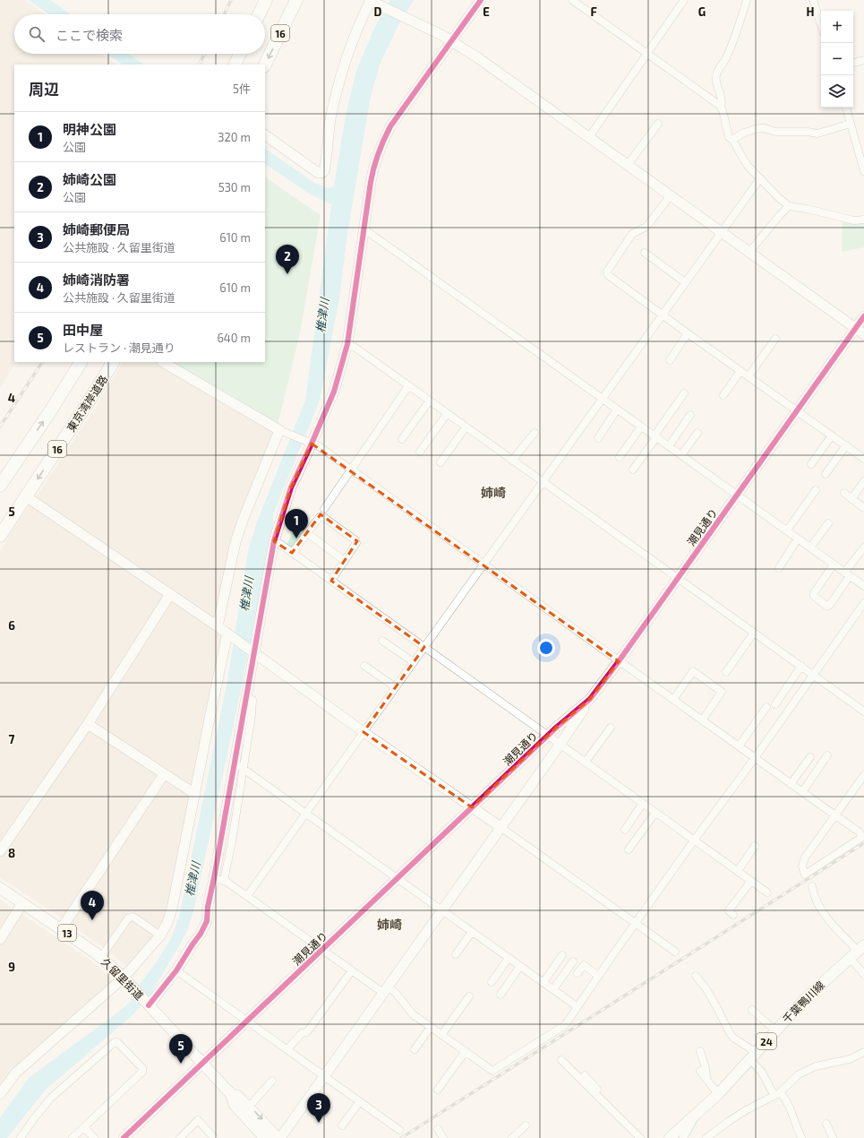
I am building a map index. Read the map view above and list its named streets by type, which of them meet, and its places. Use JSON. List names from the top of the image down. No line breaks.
{"streets":{"highway":["16","東京湾岸道路"],"main road":["13","久留里街道","千葉鴨川線","24"],"street":["潮見通り"]},"crossings":[["潮見通り","久留里街道"]],"districts":["姉崎","姉崎"],"water":["椎津川"],"page":{"map_buttons":["+","−"],"search":"ここで検索","heading":["周辺","5件"],"list":[{"mark":"1","name":"明神公園","note":"公園","value":"320 m"},{"mark":"2","name":"姉崎公園","note":"公園","value":"530 m"},{"mark":"3","name":"姉崎郵便局","note":"公共施設 · 久留里街道","value":"610 m"},{"mark":"4","name":"姉崎消防署","note":"公共施設 · 久留里街道","value":"610 m"},{"mark":"5","name":"田中屋","note":"レストラン · 潮見通り","value":"640 m"}],"pins":["2","1","4","5","3"]},"grid":{"columns":["D","E","F","G","H"],"rows":["4","5","6","7","8","9"]}}
